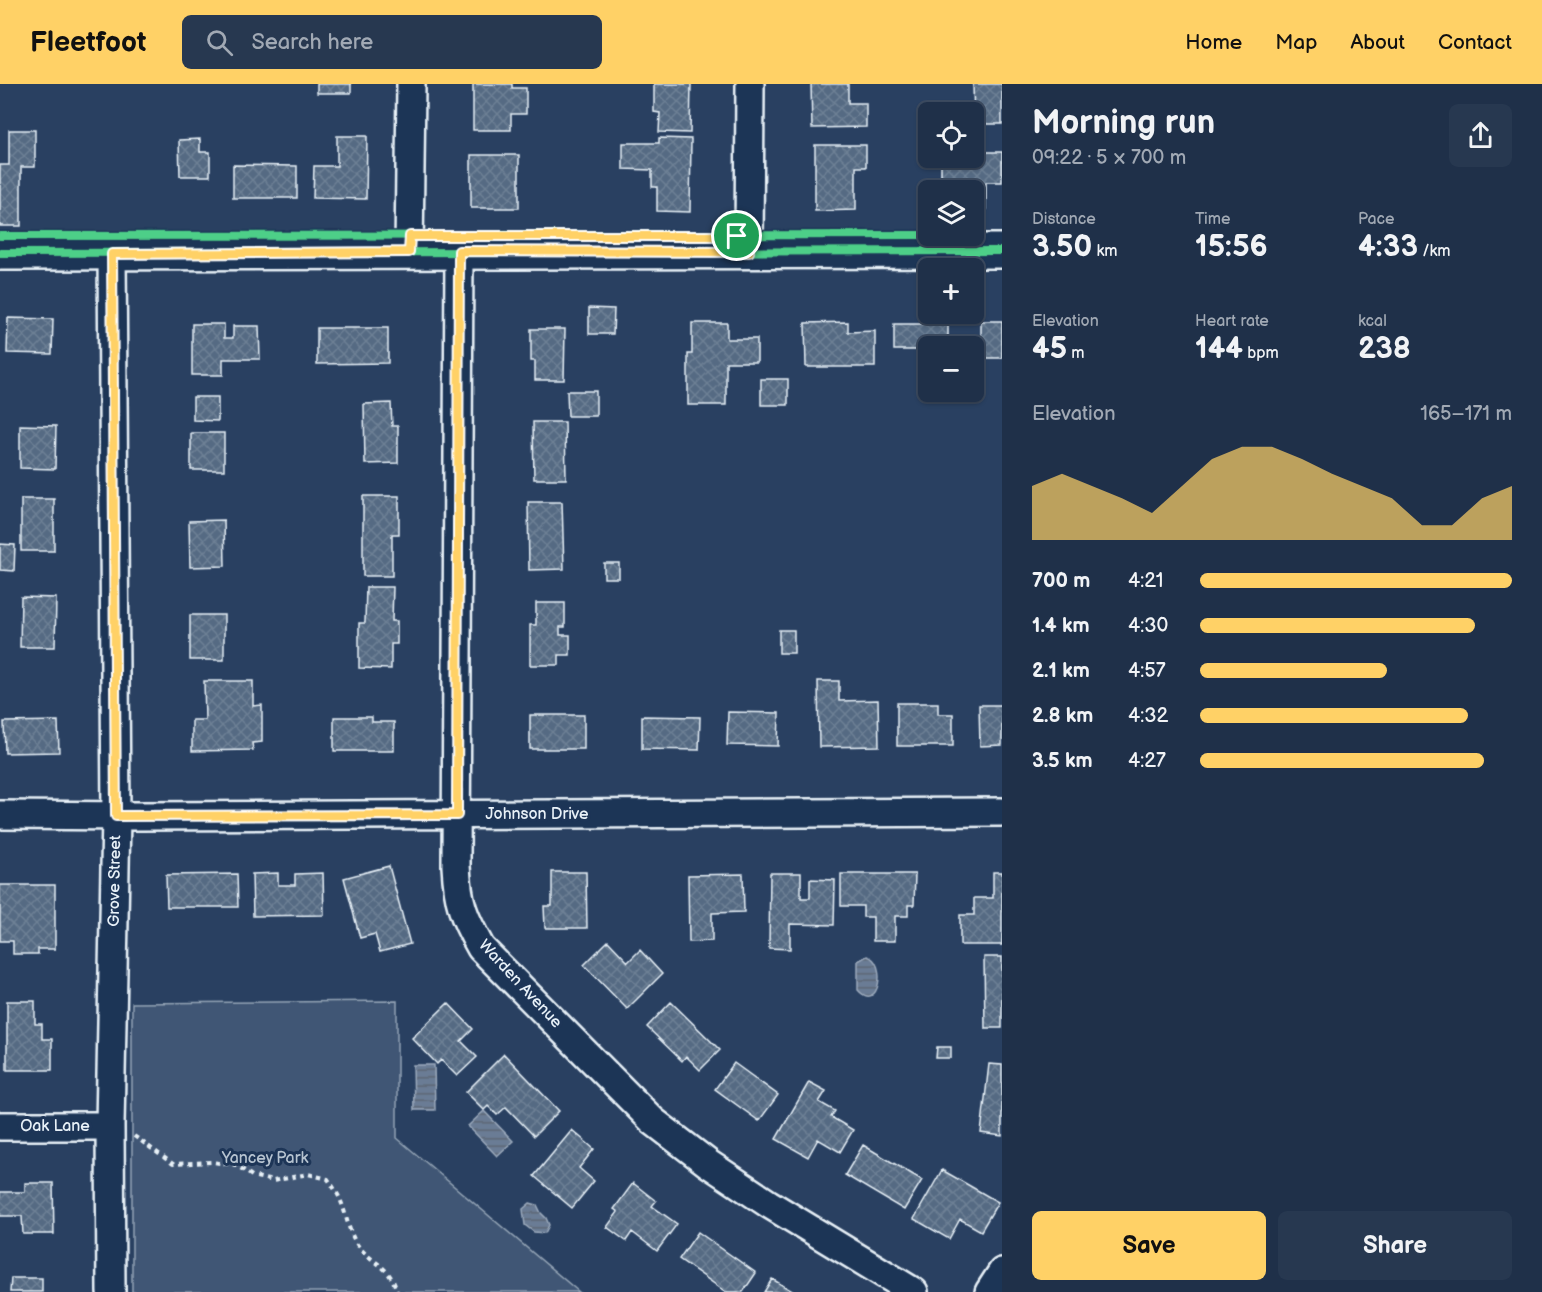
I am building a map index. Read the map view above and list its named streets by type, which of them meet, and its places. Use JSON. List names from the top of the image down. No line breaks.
{"streets":{"street":["Johnson Drive","Grove Street","Warden Avenue","Oak Lane"]},"crossings":[["Johnson Drive","Grove Street"],["Johnson Drive","Warden Avenue"],["Grove Street","Oak Lane"]],"parks":["Yancey Park"],"page":{"header":"Fleetfoot","search":"Search here","nav":["Home","Map","About","Contact"],"heading":["Morning run","09:22 · 5 × 700 m"],"map_buttons":["+","−"],"stats":[["Distance","3.50 km"],["Time","15:56"],["Pace","4:33 /km"],["Elevation","45 m"],["Heart rate","144 bpm"],["kcal","238"]],"chart":["Elevation","165–171 m"],"list":[{"name":"700 m","note":"4:21"},{"name":"1.4 km","note":"4:30"},{"name":"2.1 km","note":"4:57"},{"name":"2.8 km","note":"4:32"},{"name":"3.5 km","note":"4:27"}],"buttons":["Save","Share"]}}
